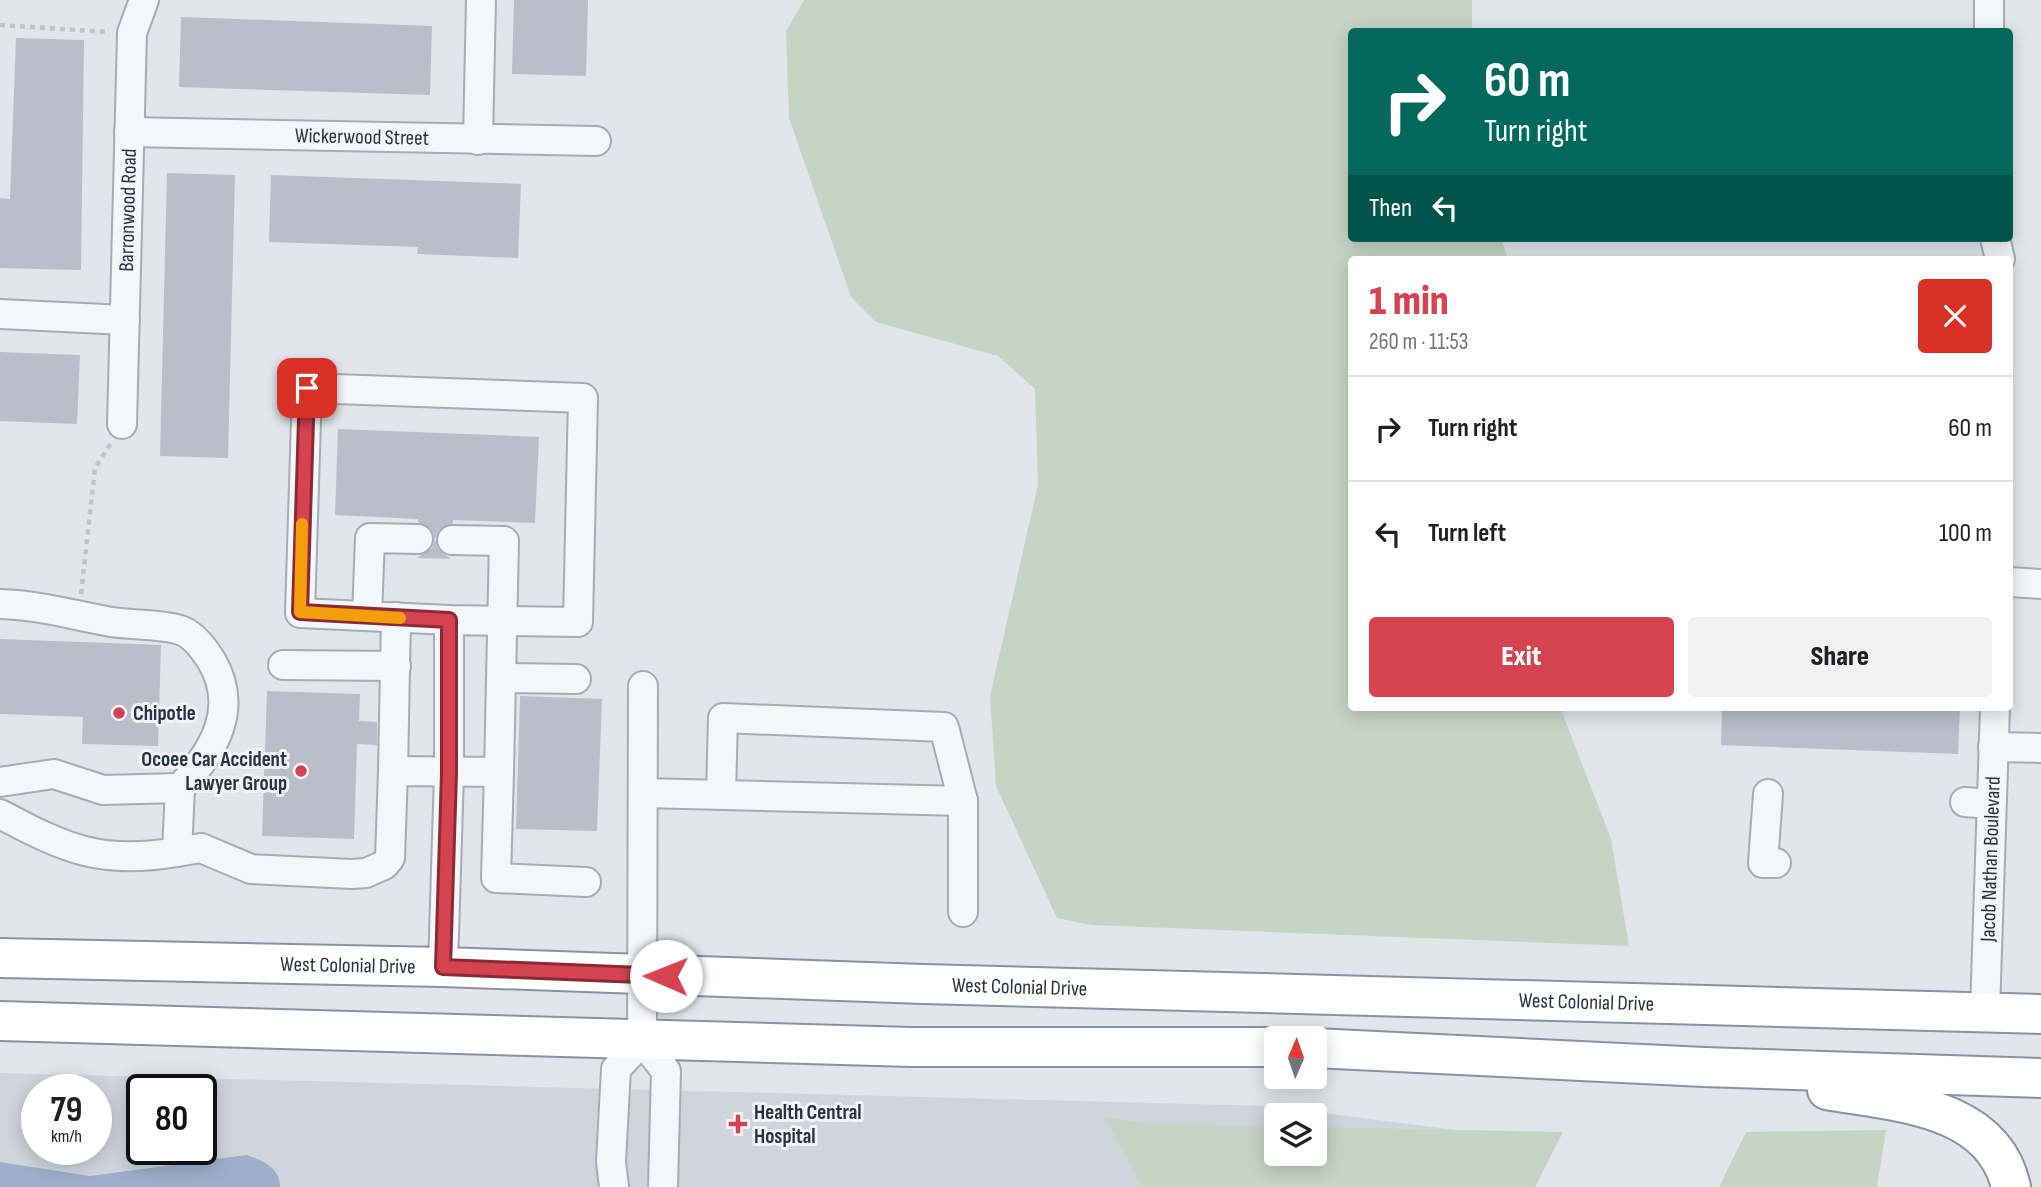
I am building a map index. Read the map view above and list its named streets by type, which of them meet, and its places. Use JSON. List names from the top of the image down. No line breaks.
{"streets":{"highway":["West Colonial Drive"],"street":["Wickerwood Street","Barronwood Road","Jacob Nathan Boulevard"]},"crossings":[["Wickerwood Street","Barronwood Road"],["Jacob Nathan Boulevard","West Colonial Drive"]],"places":{"other":["Chipotle","Ocoee Car Accident Lawyer Group"],"health":["Health Central Hospital"]},"north":"top","page":{"turn":["60 m","Turn right"],"then":"Then","heading":["1 min","260 m · 11:53"],"list":[{"name":"Turn right","value":"60 m"},{"name":"Turn left","value":"100 m"}],"buttons":["Exit","Share"],"speed":"79 km/h","limit":"80"}}
